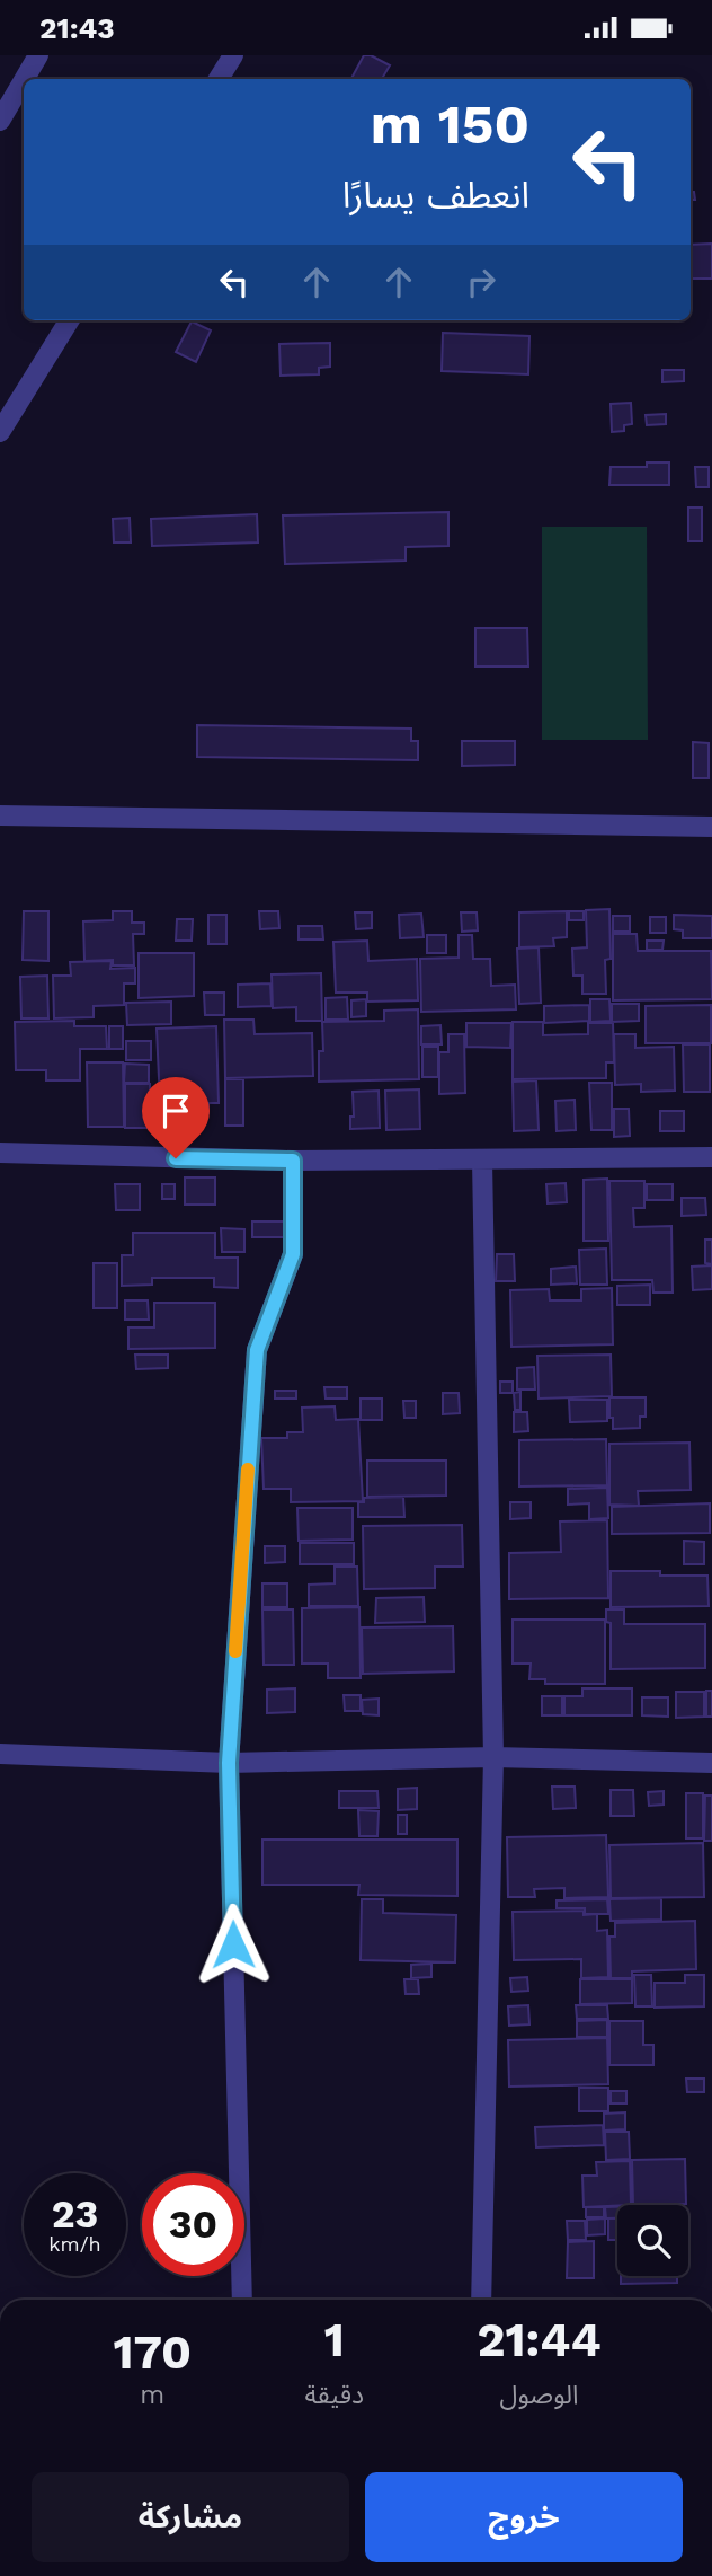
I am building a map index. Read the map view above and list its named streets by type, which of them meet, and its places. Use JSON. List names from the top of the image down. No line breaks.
{"page":{"status":"21:43","turn":["150 m","انعطف يسارًا"],"speed":"23 km/h","limit":"30","eta":["21:44","الوصول","1","دقيقة","170","m"],"buttons":["خروج","مشاركة"]}}
